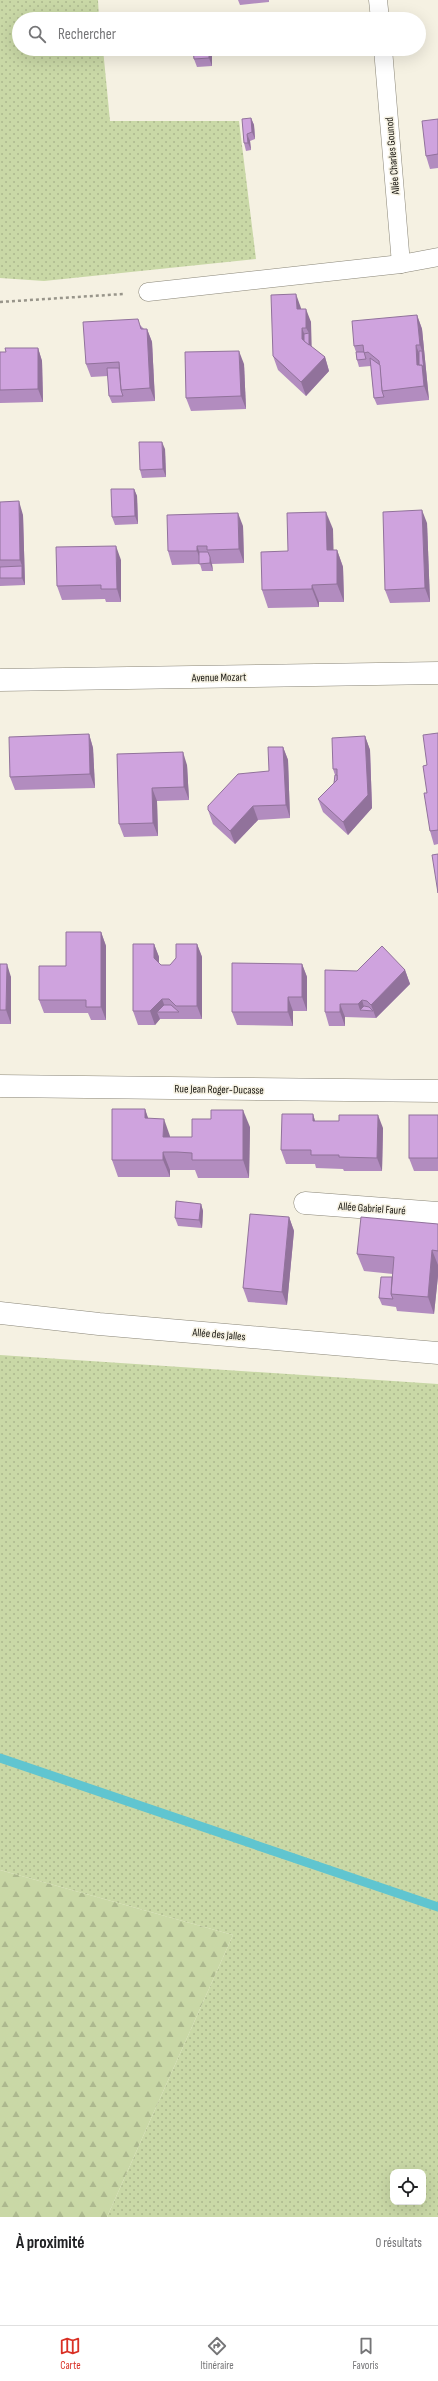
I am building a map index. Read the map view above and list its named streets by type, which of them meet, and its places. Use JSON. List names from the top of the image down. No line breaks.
{"streets":{"street":["Avenue Mozart","Rue Jean Roger-Ducasse","Allée Gabriel Fauré","Allée des Jalles"],"lane":["Allée Charles Gounod"]},"page":{"search":"Rechercher","heading":["À proximité","0 résultats"],"nav":["Carte","Itinéraire","Favoris"]}}
